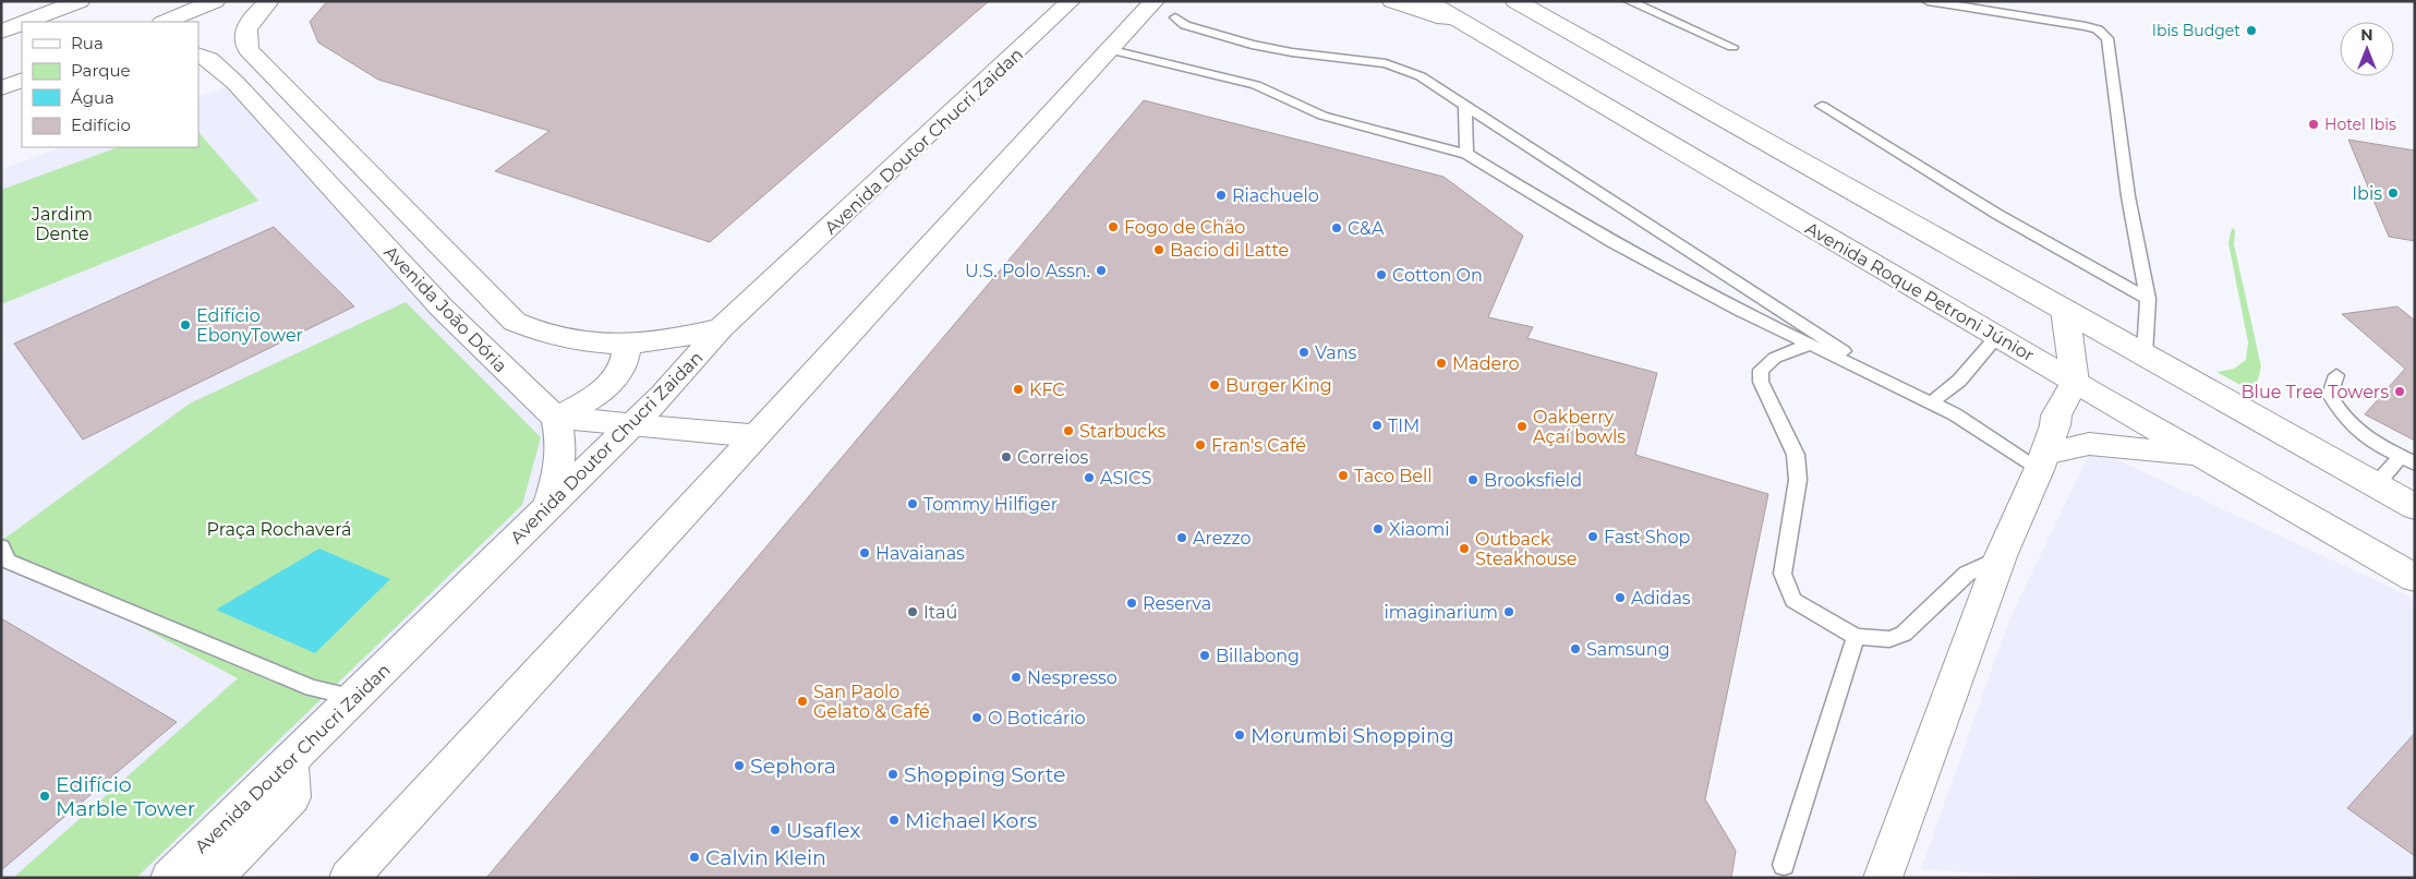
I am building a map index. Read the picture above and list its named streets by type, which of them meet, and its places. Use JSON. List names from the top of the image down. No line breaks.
{"streets":{"main road":["Avenida Doutor Chucri Zaidan","Avenida Roque Petroni Júnior","Avenida João Dória"]},"parks":["Jardim Dente","Praça Rochaverá"],"places":["Ibis Budget","Hotel Ibis","Ibis","Riachuelo","Fogo de Chão","C&A","Bacio di Latte","U.S. Polo Assn.","Cotton On","Edifício EbonyTower","Vans","Madero","Burger King","KFC","Blue Tree Towers","TIM","Oakberry Açaí bowls","Starbucks","Fran's Café","Correios","Taco Bell","ASICS","Brooksfield","Tommy Hilfiger","Xiaomi","Fast Shop","Arezzo","Outback Steakhouse","Havaianas","Adidas","Reserva","Itaú","imaginarium","Samsung","Billabong","Nespresso","San Paolo Gelato & Café","O Boticário","Morumbi Shopping","Sephora","Shopping Sorte","Edifício Marble Tower","Michael Kors","Usaflex","Calvin Klein"],"legend":["Rua","Parque","Água","Edifício"],"north":"top"}
